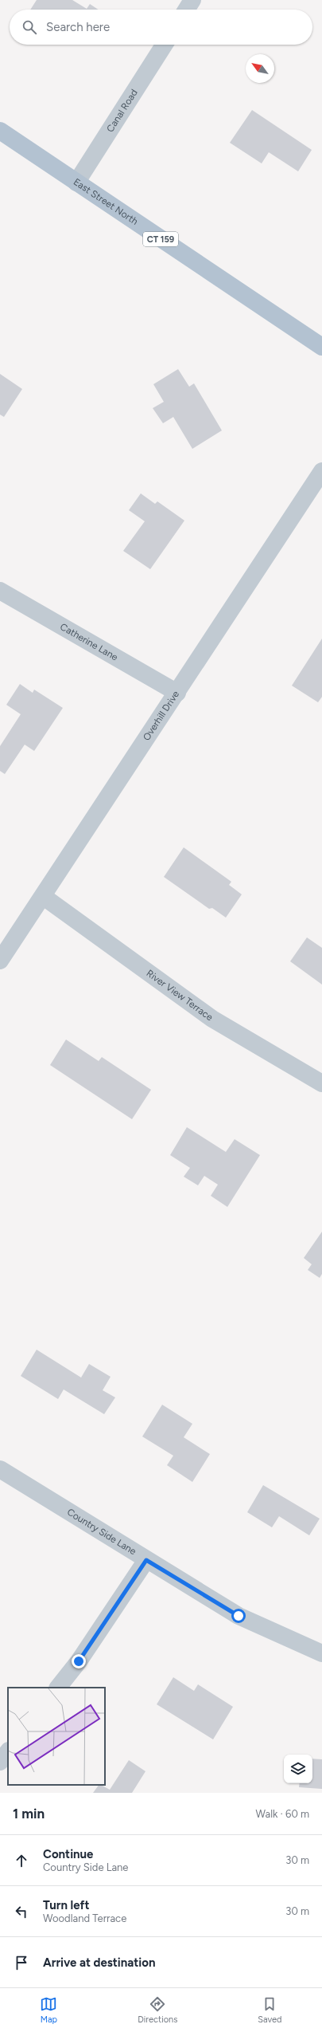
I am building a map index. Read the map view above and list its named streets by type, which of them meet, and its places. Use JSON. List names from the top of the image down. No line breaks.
{"streets":{"main road":["East Street North","CT 159"],"street":["Canal Road","Catherine Lane","Overhill Drive","River View Terrace","Country Side Lane"]},"crossings":[["Canal Road","East Street North"],["Catherine Lane","Overhill Drive"],["Overhill Drive","River View Terrace"]],"north":"top left","page":{"search":"Search here","heading":["1 min","Walk · 60 m"],"list":[["Continue","Country Side Lane","30 m"],["Turn left","Woodland Terrace","30 m"],"Arrive at destination"],"nav":["Map","Directions","Saved"]}}
